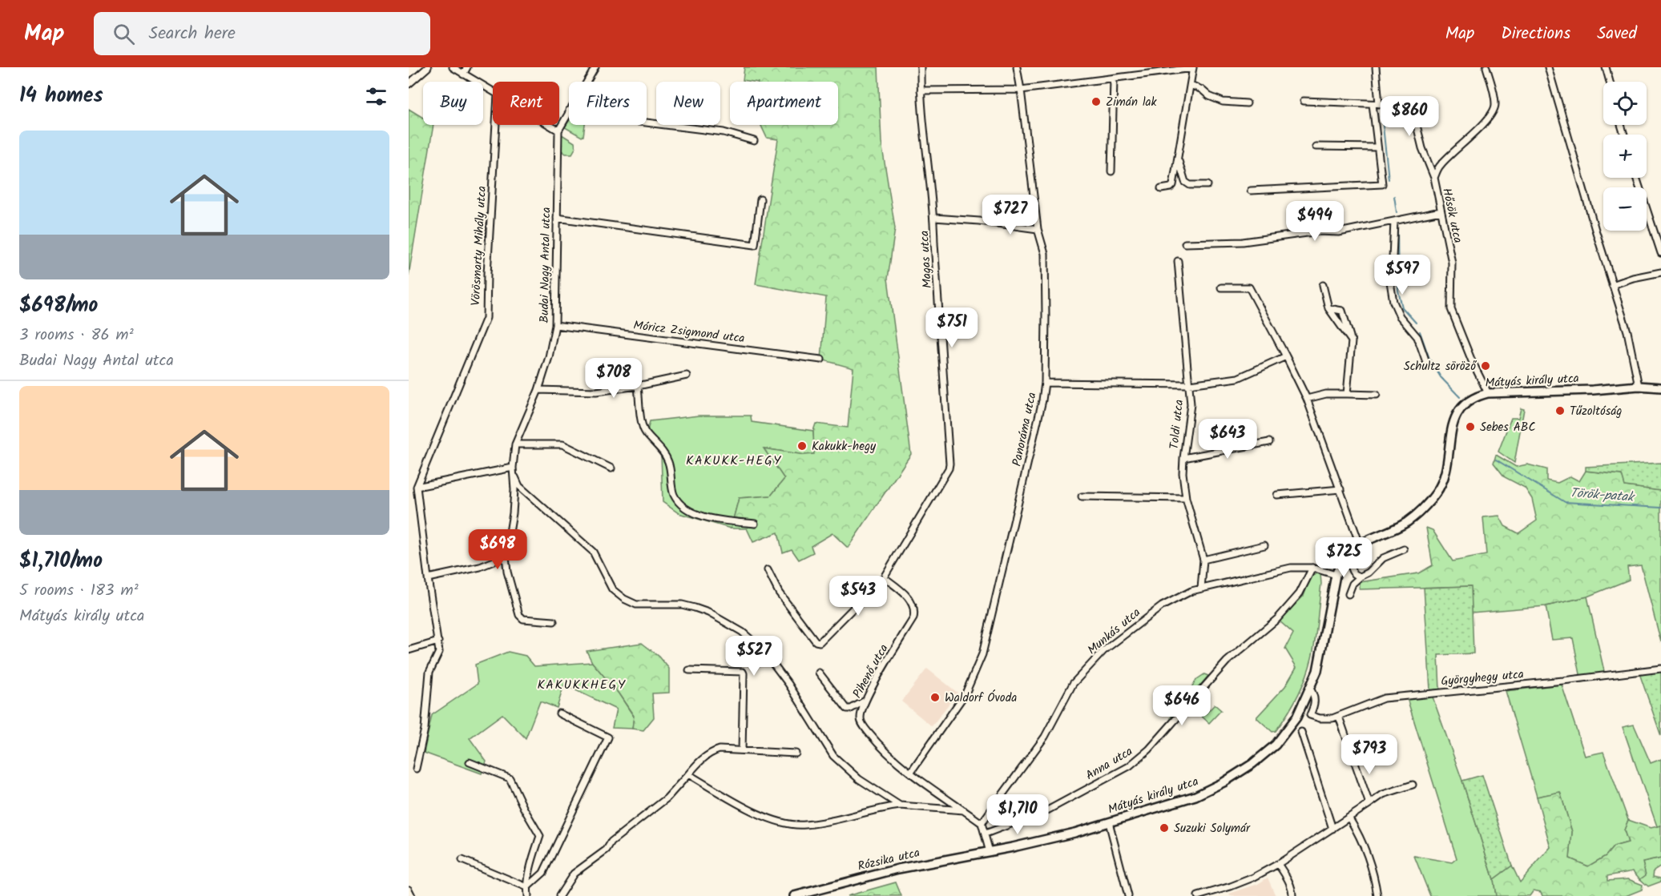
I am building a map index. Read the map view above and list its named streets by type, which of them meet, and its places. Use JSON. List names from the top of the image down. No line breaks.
{"streets":{"main road":["Mátyás király utca","Rózsika utca"],"street":["Hősök utca","Vörösmarty Mihály utca","Magas utca","Budai Nagy Antal utca","Móricz Zsigmond utca","Toldi utca","Panoráma utca","Munkás utca","Pihenő utca","Györgyhegy utca","Anna utca"]},"crossings":[["Hősök utca","Mátyás király utca"],["Magas utca","Pihenő utca"],["Budai Nagy Antal utca","Móricz Zsigmond utca"],["Mátyás király utca","Munkás utca"],["Mátyás király utca","Györgyhegy utca"],["Mátyás király utca","Rózsika utca"],["Toldi utca","Munkás utca"],["Panoráma utca","Pihenő utca"],["Munkás utca","Pihenő utca"],["Munkás utca","Anna utca"]],"districts":["KAKUKK-HEGY","KAKUKKHEGY"],"water":["Török-patak"],"places":["Zimán lak","Schultz söröző","Tűzoltóság","Sebes ABC","Kakukk-hegy","Waldorf Óvoda","Suzuki Solymár"],"page":{"header":"Map","search":"Search here","nav":["Map","Directions","Saved"],"heading":"14 homes","map_buttons":["+","−"],"chip":["Buy","Rent","Filters","New","Apartment"],"price":["$860","$727","$494","$597","$751","$708","$643","$698","$725","$543","$527","$646","$793","$1,710"],"list":[{"name":"$698/mo","note":"3 rooms · 86 m² · Budai Nagy Antal utca"},{"name":"$1,710/mo","note":"5 rooms · 183 m² · Mátyás király utca"}]}}
